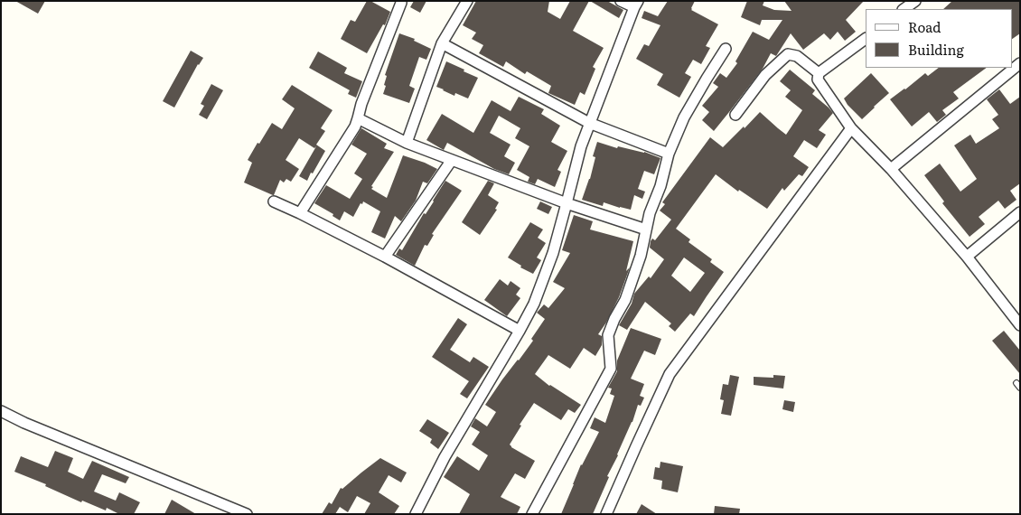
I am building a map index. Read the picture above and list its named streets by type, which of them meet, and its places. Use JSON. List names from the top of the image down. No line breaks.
{"legend":["Road","Building"]}
